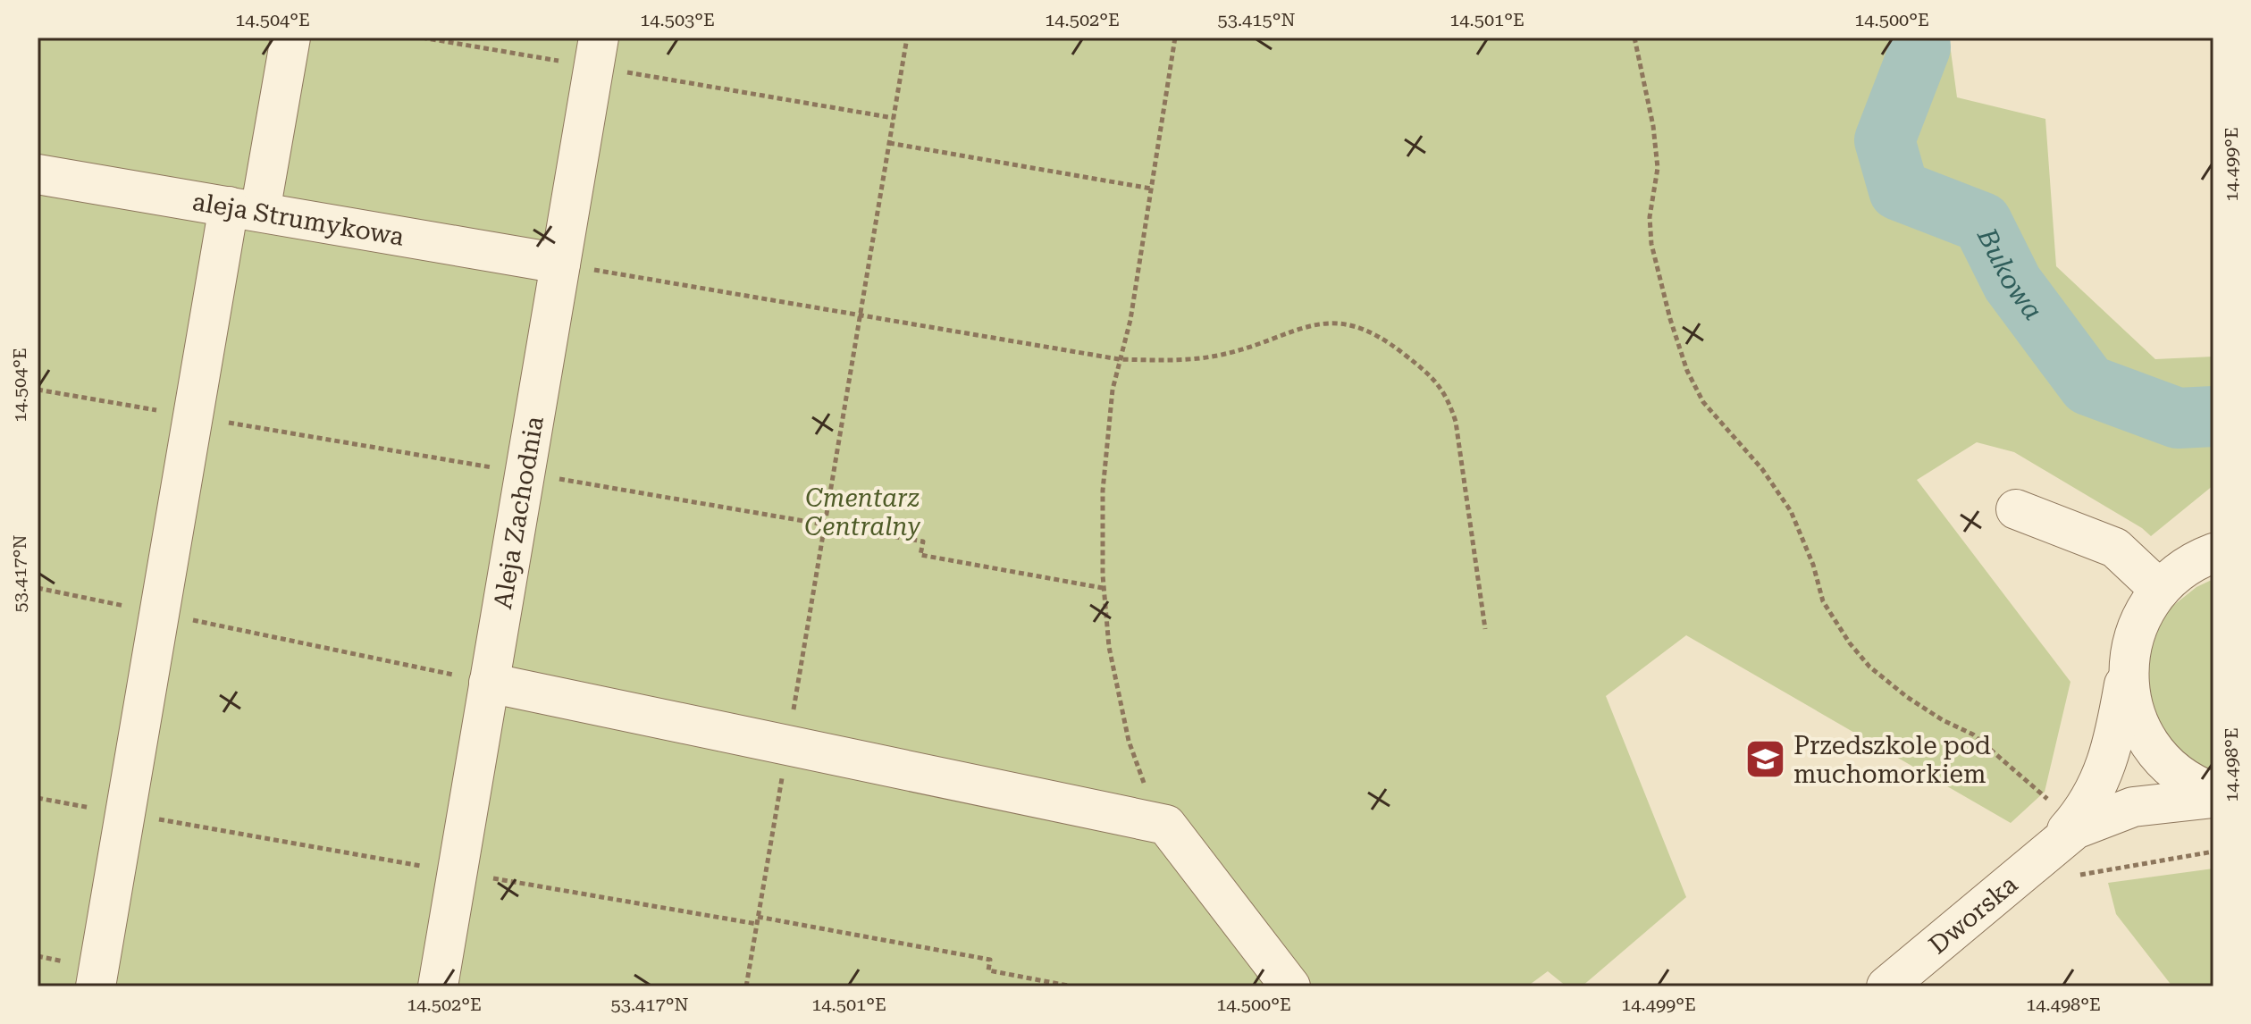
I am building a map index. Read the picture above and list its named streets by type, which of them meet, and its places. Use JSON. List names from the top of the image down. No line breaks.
{"streets":{"street":["aleja Strumykowa","Aleja Zachodnia","Dworska"]},"crossings":[["aleja Strumykowa","Aleja Zachodnia"]],"water":["Bukowa"],"parks":["Cmentarz Centralny"],"places":{"school or university":["Przedszkole pod muchomorkiem"]},"coordinates":["14.504°E","14.503°E","14.502°E","53.415°N","14.501°E","14.500°E","14.499°E","53.417°N","14.498°E"]}
